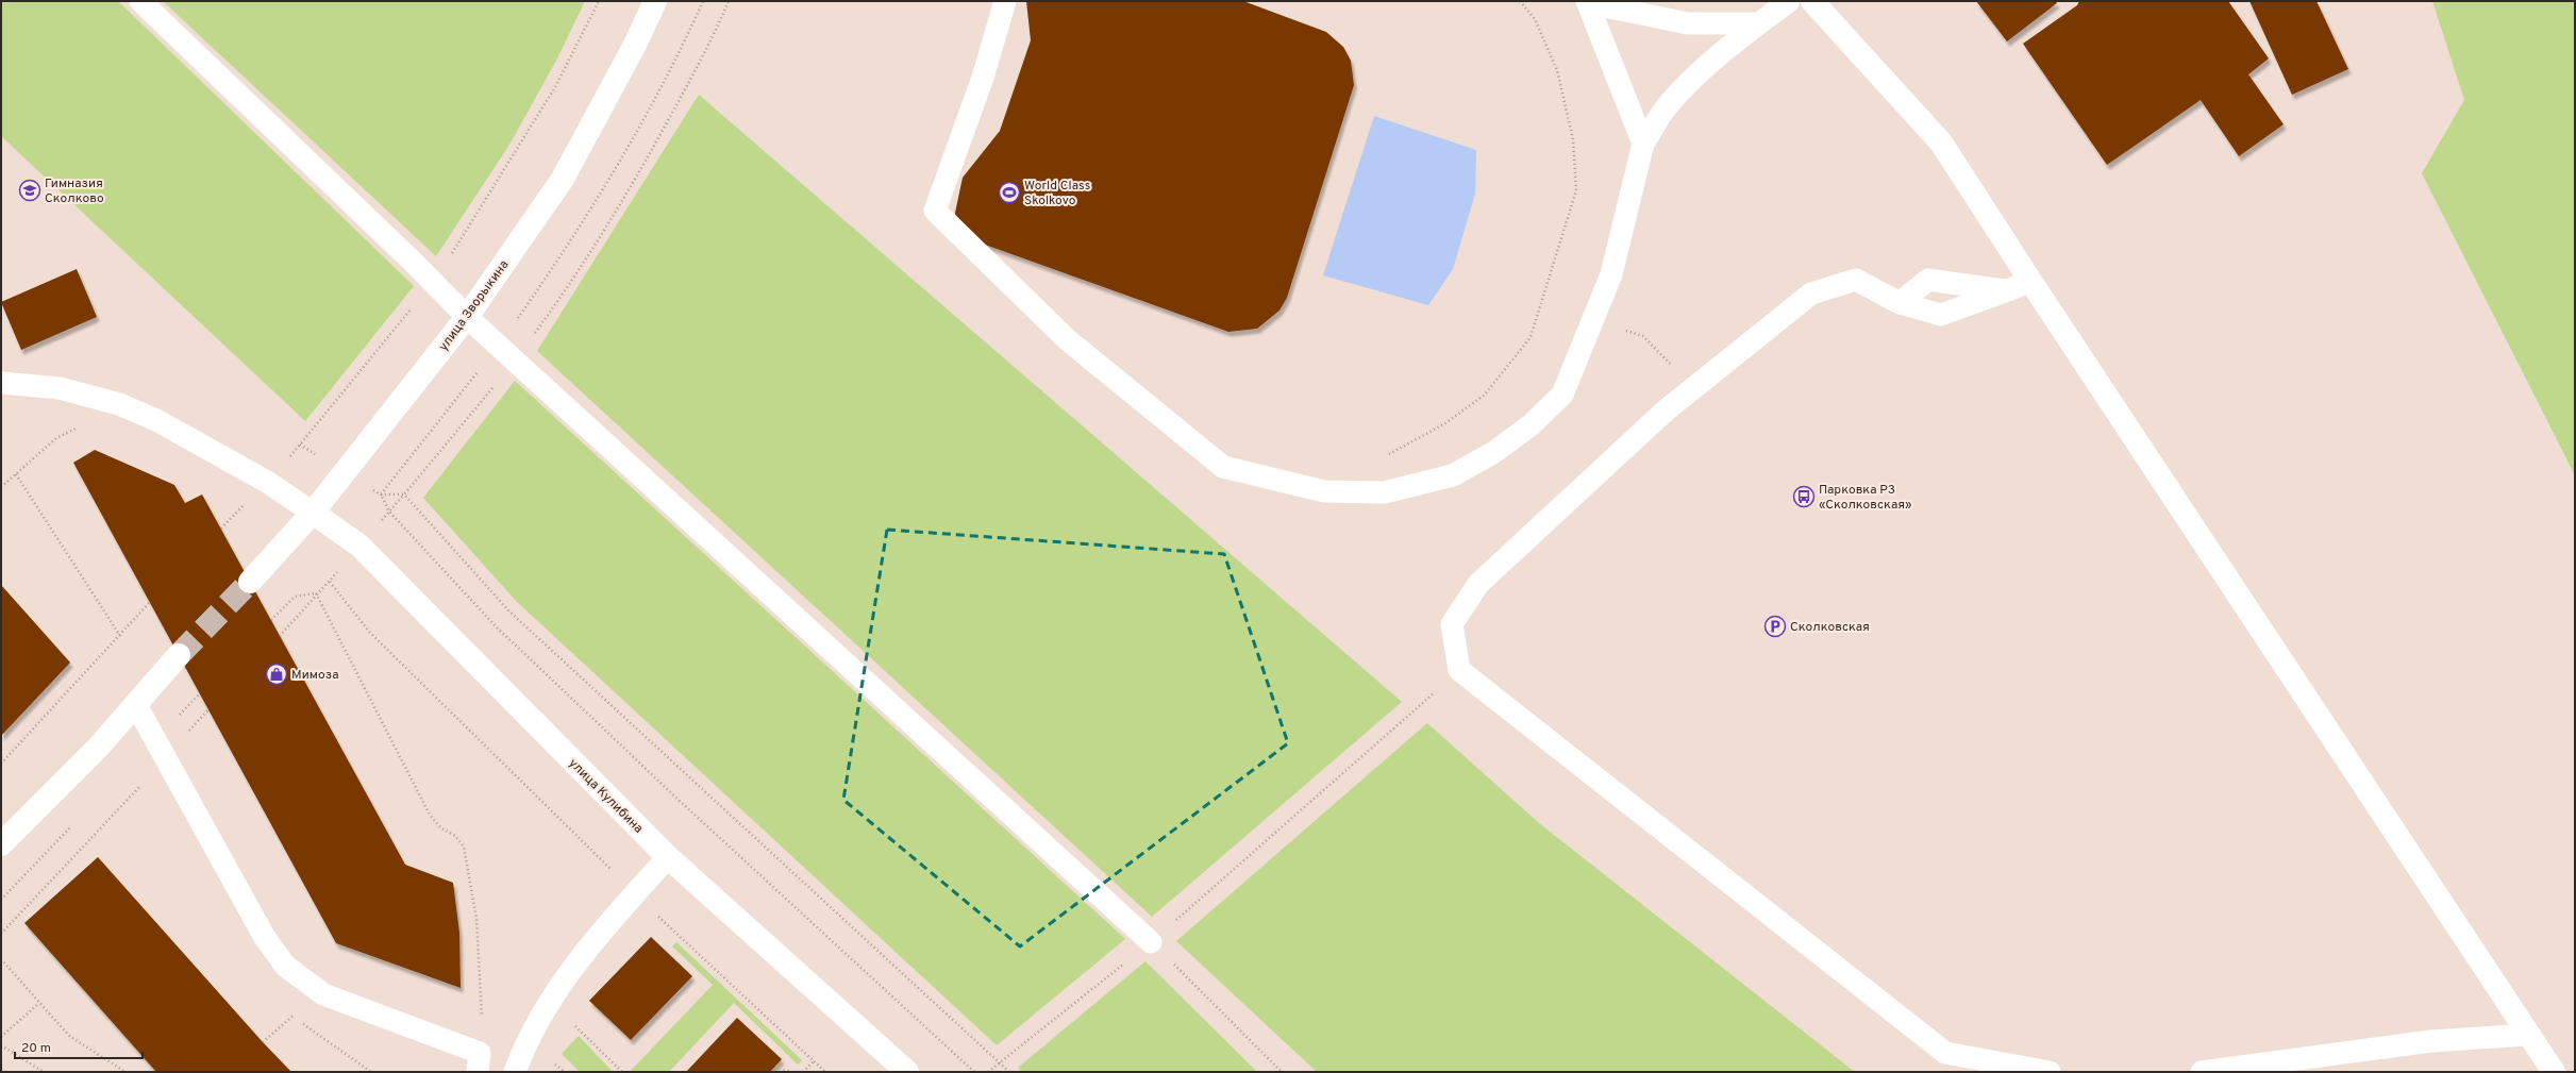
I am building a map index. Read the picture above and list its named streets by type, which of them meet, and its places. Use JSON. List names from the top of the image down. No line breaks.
{"streets":{"street":["улица Зворыкина","улица Кулибина"]},"crossings":[["улица Зворыкина","улица Кулибина"]],"places":{"school or university":["Гимназия Сколково"],"sports":["World Class Skolkovo"],"bus stop":["Парковка P3 «Сколковская»"],"parking":["Сколковская"],"shop":["Мимоза"]},"scale_bar":"20 m"}
